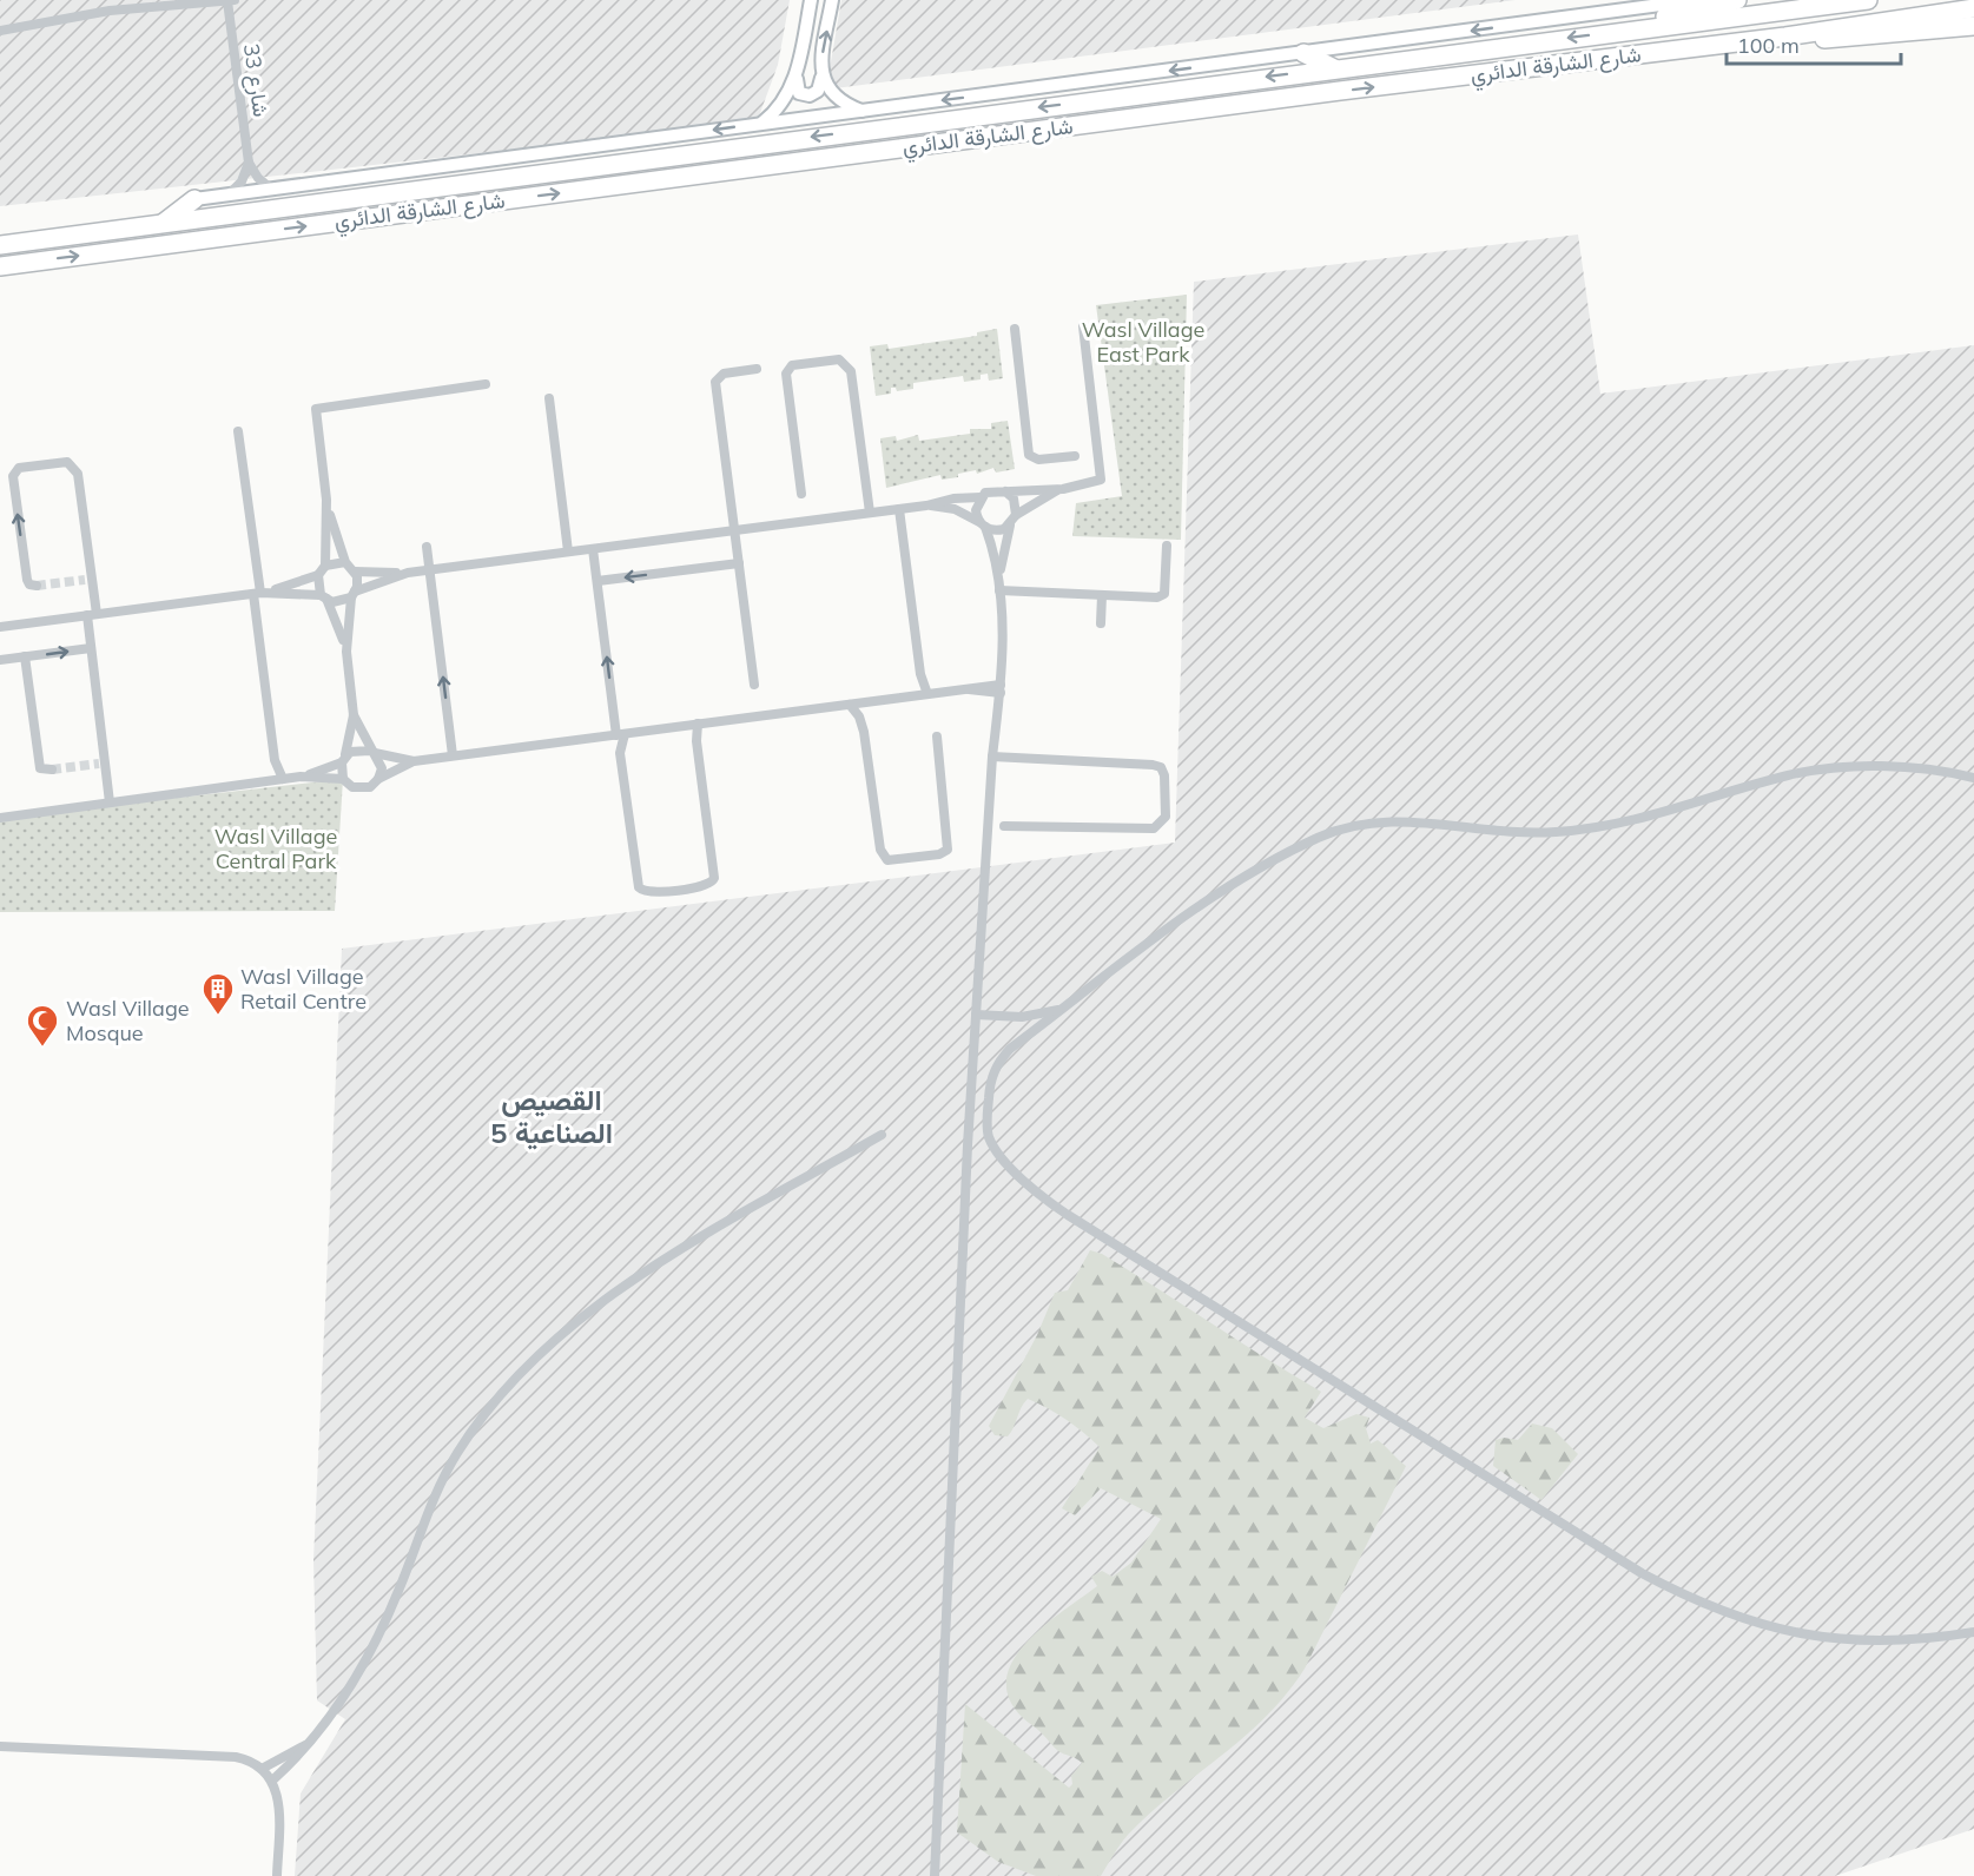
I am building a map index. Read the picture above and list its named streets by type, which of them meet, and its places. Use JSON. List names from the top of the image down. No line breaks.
{"streets":{"highway":["شارع الشارقة الدائري"],"street":["شارع 33"]},"districts":["القصيص الصناعية 5"],"parks":["Wasl Village East Park","Wasl Village Central Park"],"places":{"building":["Wasl Village Retail Centre"],"mosque":["Wasl Village Mosque"]},"scale_bar":"100 m"}
